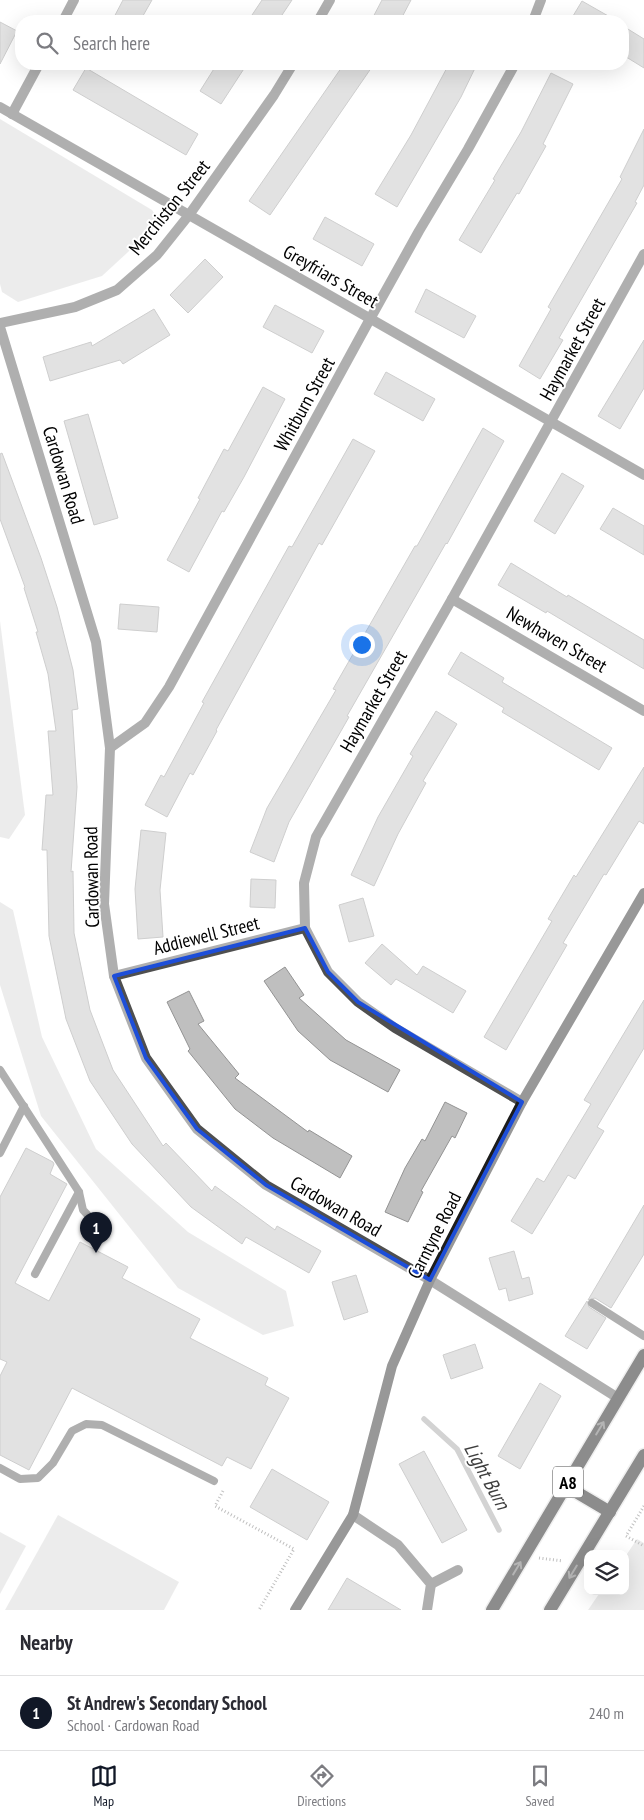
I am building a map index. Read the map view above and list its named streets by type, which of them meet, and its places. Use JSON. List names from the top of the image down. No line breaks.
{"streets":{"main road":["A8"],"street":["Merchiston Street","Greyfriars Street","Haymarket Street","Whitburn Street","Cardowan Road","Newhaven Street","Addiewell Street","Carntyne Road"]},"crossings":[["Merchiston Street","Greyfriars Street"],["Greyfriars Street","Haymarket Street"],["Greyfriars Street","Whitburn Street"],["Haymarket Street","Newhaven Street"],["Haymarket Street","Addiewell Street"],["Haymarket Street","Carntyne Road"],["Whitburn Street","Cardowan Road"],["Cardowan Road","Addiewell Street"],["Cardowan Road","Carntyne Road"],["Cardowan Road","A8"]],"water":["Light Burn"],"page":{"search":"Search here","pins":"1","heading":"Nearby","list":[{"mark":"1","name":"St Andrew's Secondary School","note":"School · Cardowan Road","value":"240 m"}],"nav":["Map","Directions","Saved"]}}
